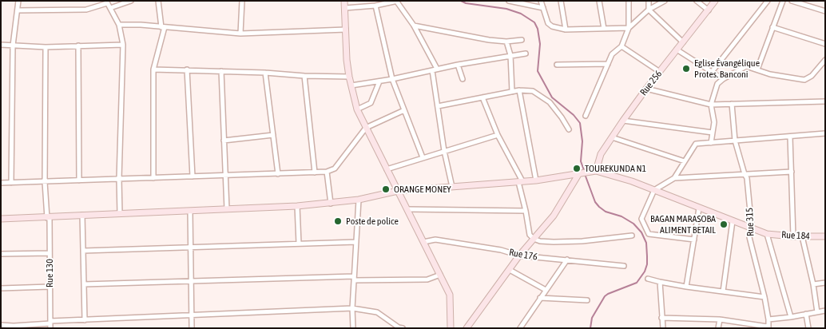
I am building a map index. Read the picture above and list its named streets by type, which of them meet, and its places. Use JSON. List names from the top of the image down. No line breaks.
{"streets":{"street":["Rue 256","Rue 315","Rue 184","Rue 176","Rue 130"]},"crossings":[["Rue 256","Rue 184"],["Rue 315","Rue 184"]],"places":["Eglise Évangélique Protes. Banconi","TOUREKUNDA N1","ORANGE MONEY","Poste de police","BAGAN MARASOBA ALIMENT BETAIL"]}
